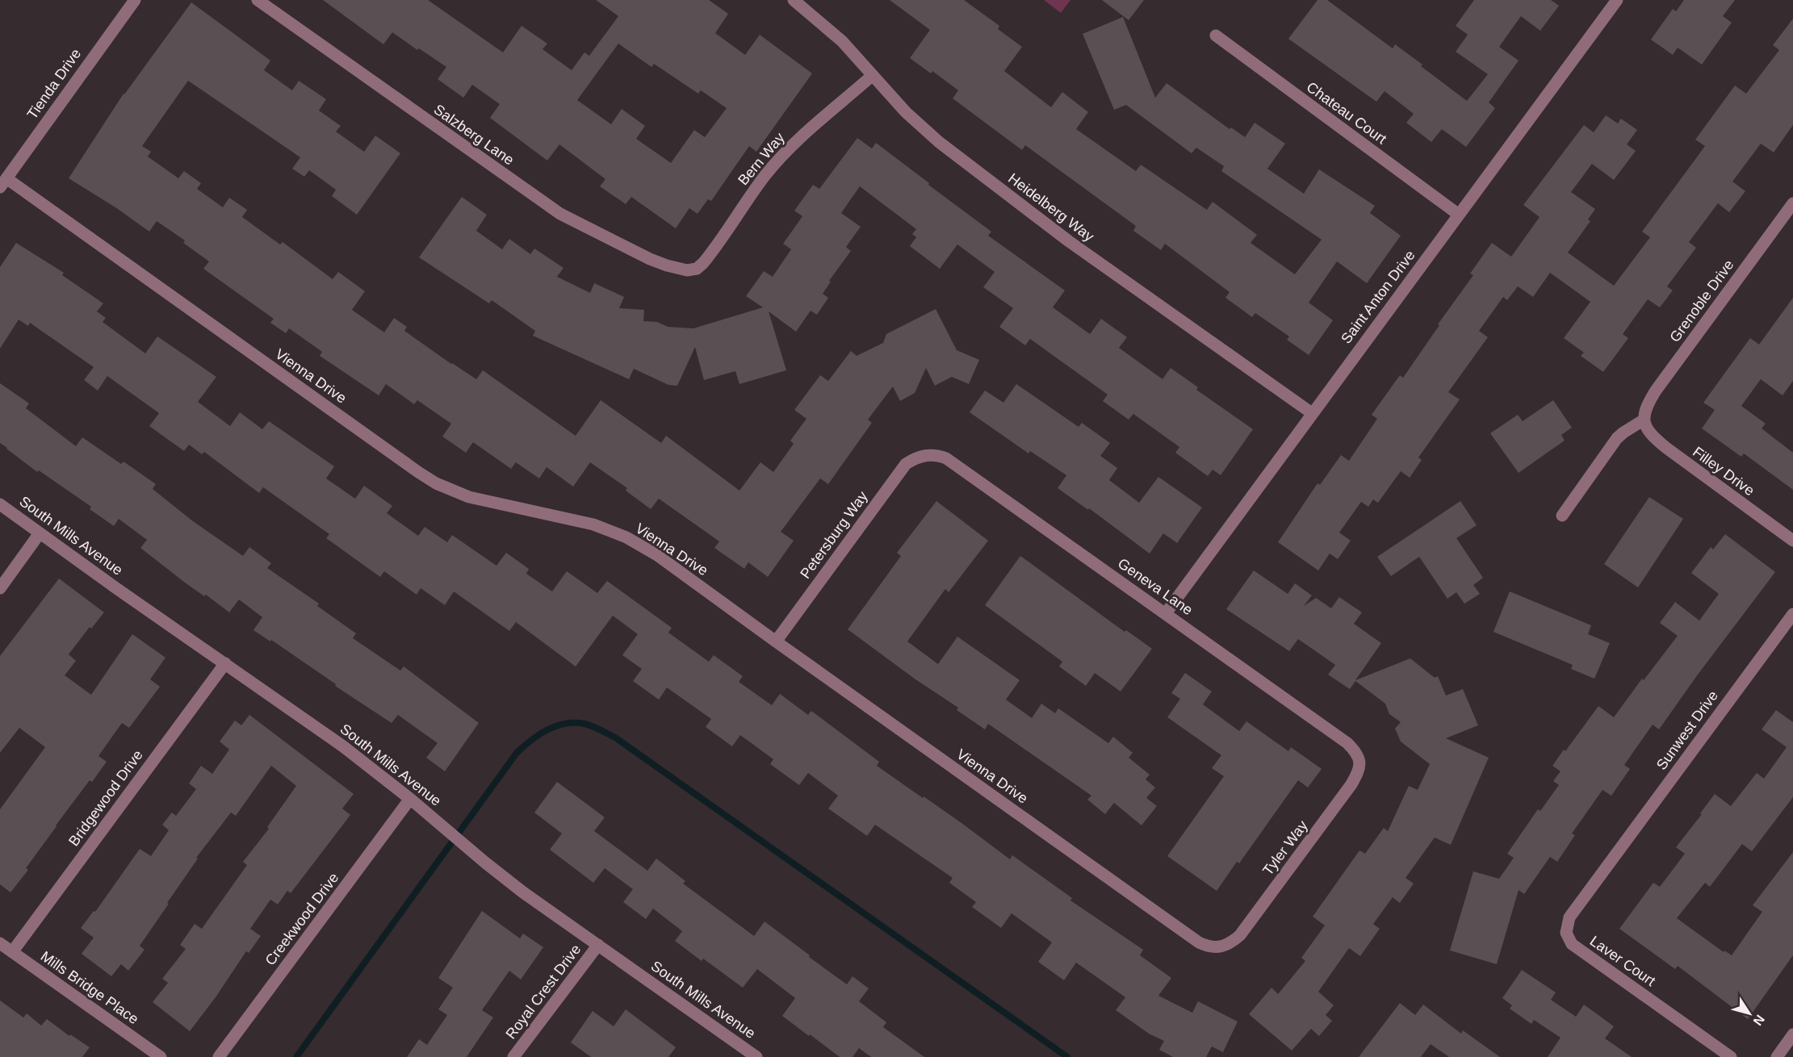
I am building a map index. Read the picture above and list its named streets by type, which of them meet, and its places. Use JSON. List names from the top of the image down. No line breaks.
{"streets":{"street":["Tienda Drive","Chateau Court","Salzberg Lane","Bern Way","Heidelberg Way","Saint Anton Drive","Grenoble Drive","Vienna Drive","Filley Drive","Petersburg Way","South Mills Avenue","Geneva Lane","Sunwest Drive","Bridgewood Drive","Tyler Way","Creekwood Drive","Laver Court","Mills Bridge Place","Royal Crest Drive"]},"crossings":[["Tienda Drive","Vienna Drive"],["Chateau Court","Saint Anton Drive"],["Salzberg Lane","Bern Way"],["Bern Way","Heidelberg Way"],["Heidelberg Way","Saint Anton Drive"],["Saint Anton Drive","Geneva Lane"],["Grenoble Drive","Filley Drive"],["Vienna Drive","Petersburg Way"],["Vienna Drive","Tyler Way"],["Petersburg Way","Geneva Lane"],["South Mills Avenue","Bridgewood Drive"],["South Mills Avenue","Creekwood Drive"],["South Mills Avenue","Royal Crest Drive"],["Geneva Lane","Tyler Way"],["Sunwest Drive","Laver Court"],["Bridgewood Drive","Mills Bridge Place"]],"north":"bottom right"}
